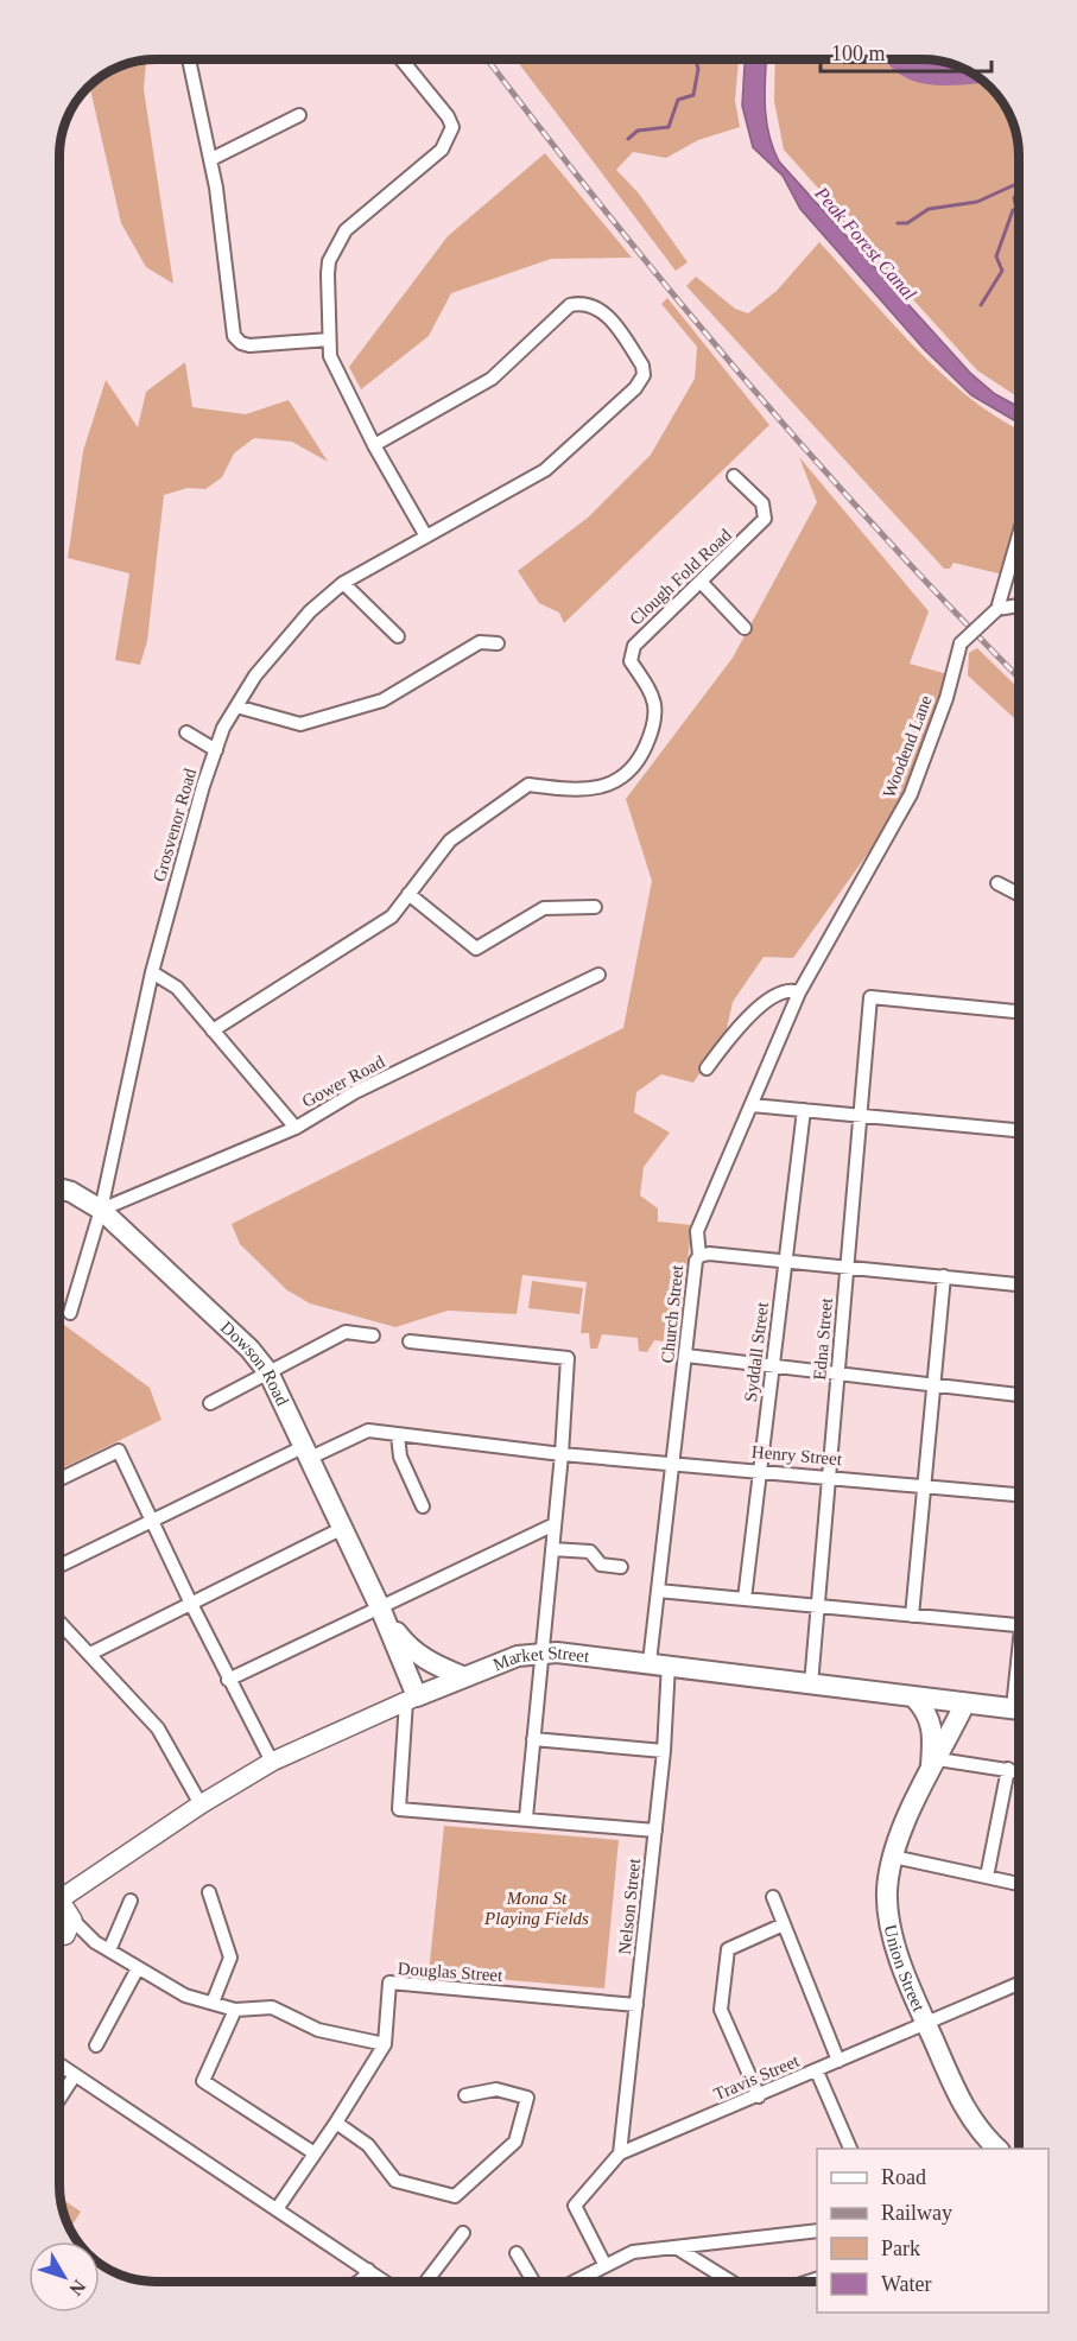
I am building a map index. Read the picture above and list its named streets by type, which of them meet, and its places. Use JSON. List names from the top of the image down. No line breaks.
{"streets":{"main road":["Dowson Road","Market Street","Union Street"],"street":["Clough Fold Road","Woodend Lane","Grosvenor Road","Gower Road","Church Street","Edna Street","Syddall Street","Henry Street","Nelson Street","Douglas Street","Travis Street"]},"crossings":[["Woodend Lane","Church Street"],["Grosvenor Road","Gower Road"],["Grosvenor Road","Dowson Road"],["Gower Road","Dowson Road"],["Church Street","Henry Street"],["Church Street","Market Street"],["Church Street","Nelson Street"],["Edna Street","Henry Street"],["Edna Street","Market Street"],["Syddall Street","Henry Street"],["Dowson Road","Henry Street"],["Dowson Road","Market Street"],["Market Street","Nelson Street"],["Market Street","Union Street"],["Nelson Street","Douglas Street"],["Nelson Street","Travis Street"],["Union Street","Travis Street"]],"water":["Peak Forest Canal"],"parks":["Mona St Playing Fields"],"legend":["Road","Railway","Park","Water"],"scale_bar":"100 m","north":"bottom right"}
